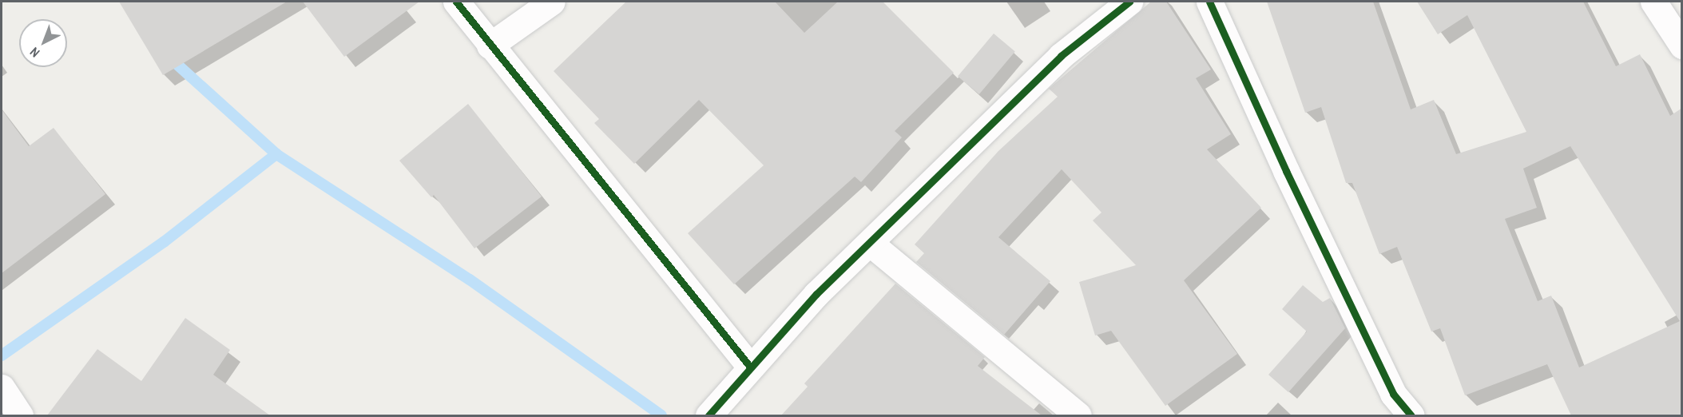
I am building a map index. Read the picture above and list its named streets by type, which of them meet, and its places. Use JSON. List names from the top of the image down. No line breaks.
{"north":"bottom left"}
